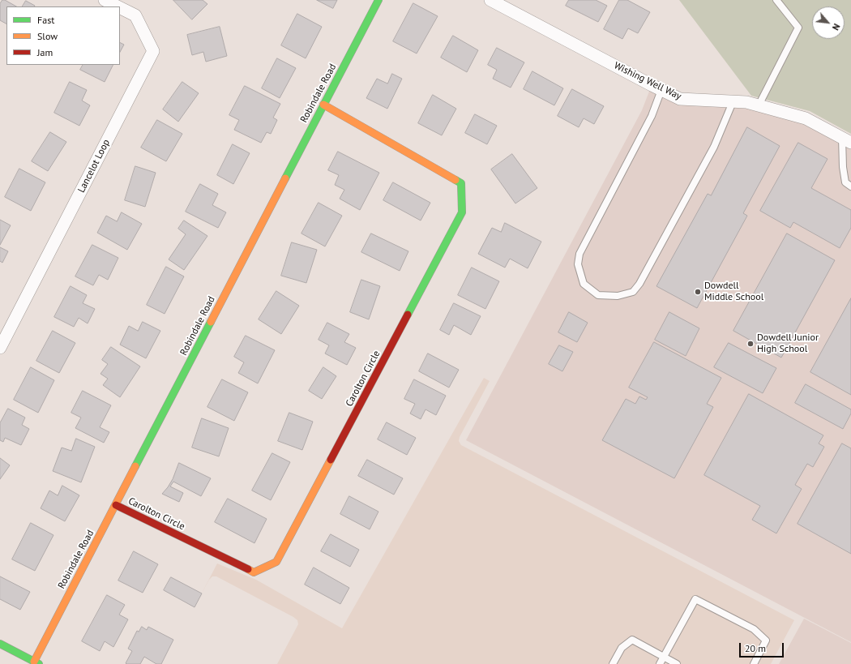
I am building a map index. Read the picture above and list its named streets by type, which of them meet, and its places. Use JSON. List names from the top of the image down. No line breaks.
{"streets":{"street":["Wishing Well Way","Robindale Road","Lancelot Loop","Carolton Circle"]},"crossings":[["Robindale Road","Carolton Circle"]],"places":["Dowdell Middle School","Dowdell Junior High School"],"legend":["Fast","Slow","Jam"],"scale_bar":"20 m","north":"bottom right"}
